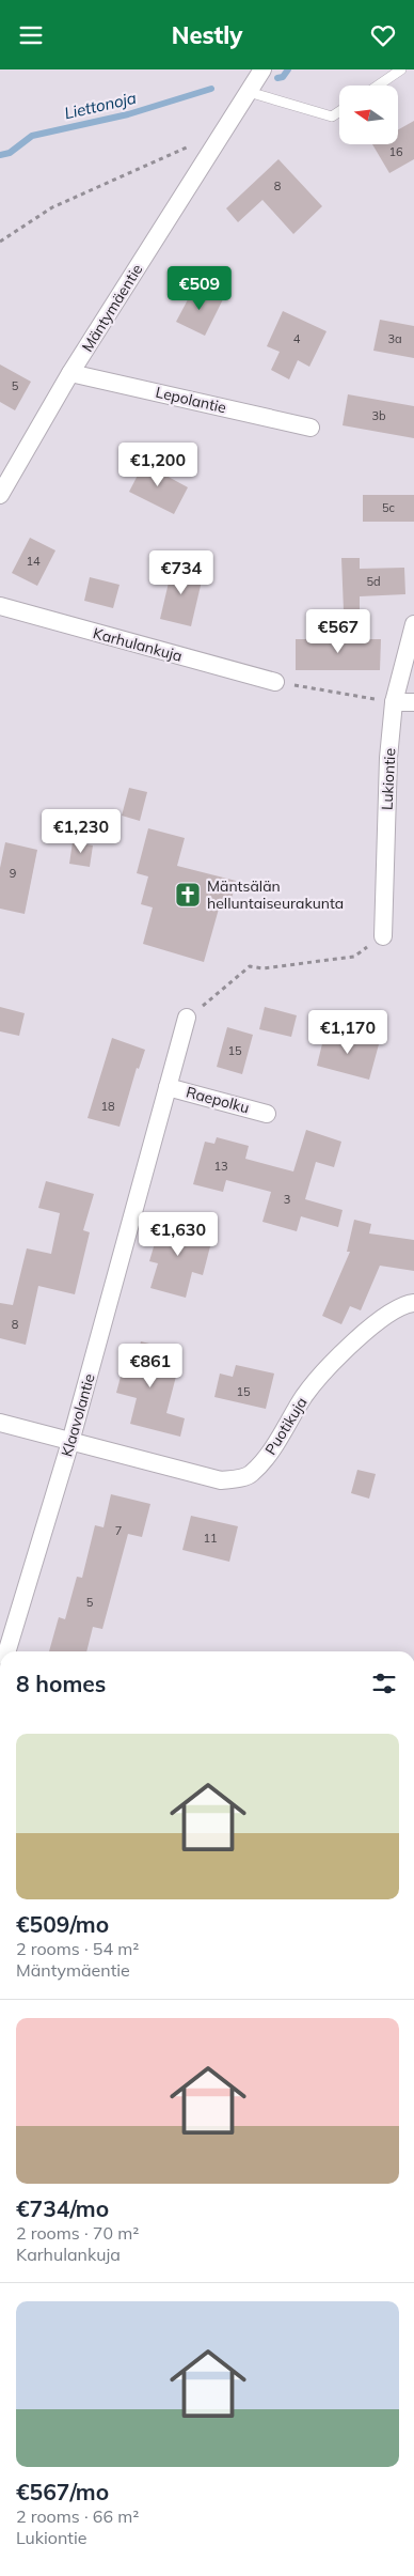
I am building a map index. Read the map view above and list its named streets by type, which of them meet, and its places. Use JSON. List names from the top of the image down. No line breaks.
{"streets":{"street":["Mäntymäentie","Lepolantie","Karhulankuja","Lukiontie","Raepolku","Klaavolantie","Puotikuja"]},"crossings":[["Mäntymäentie","Lepolantie"],["Raepolku","Klaavolantie"],["Klaavolantie","Puotikuja"]],"water":["Liettonoja"],"places":{"church":["Mäntsälän helluntaiseurakunta"]},"house_numbers":["16","8","4","3a","5","3b","5c","14","5d","9","15","18","13","3","8","15","7","11","5"],"north":"left","page":{"header":"Nestly","price":["€509","€1,200","€734","€567","€1,230","€1,170","€1,630","€861"],"heading":"8 homes","list":[{"name":"€509/mo","note":"2 rooms · 54 m² · Mäntymäentie"},{"name":"€734/mo","note":"2 rooms · 70 m² · Karhulankuja"},{"name":"€567/mo","note":"2 rooms · 66 m² · Lukiontie"}]}}
